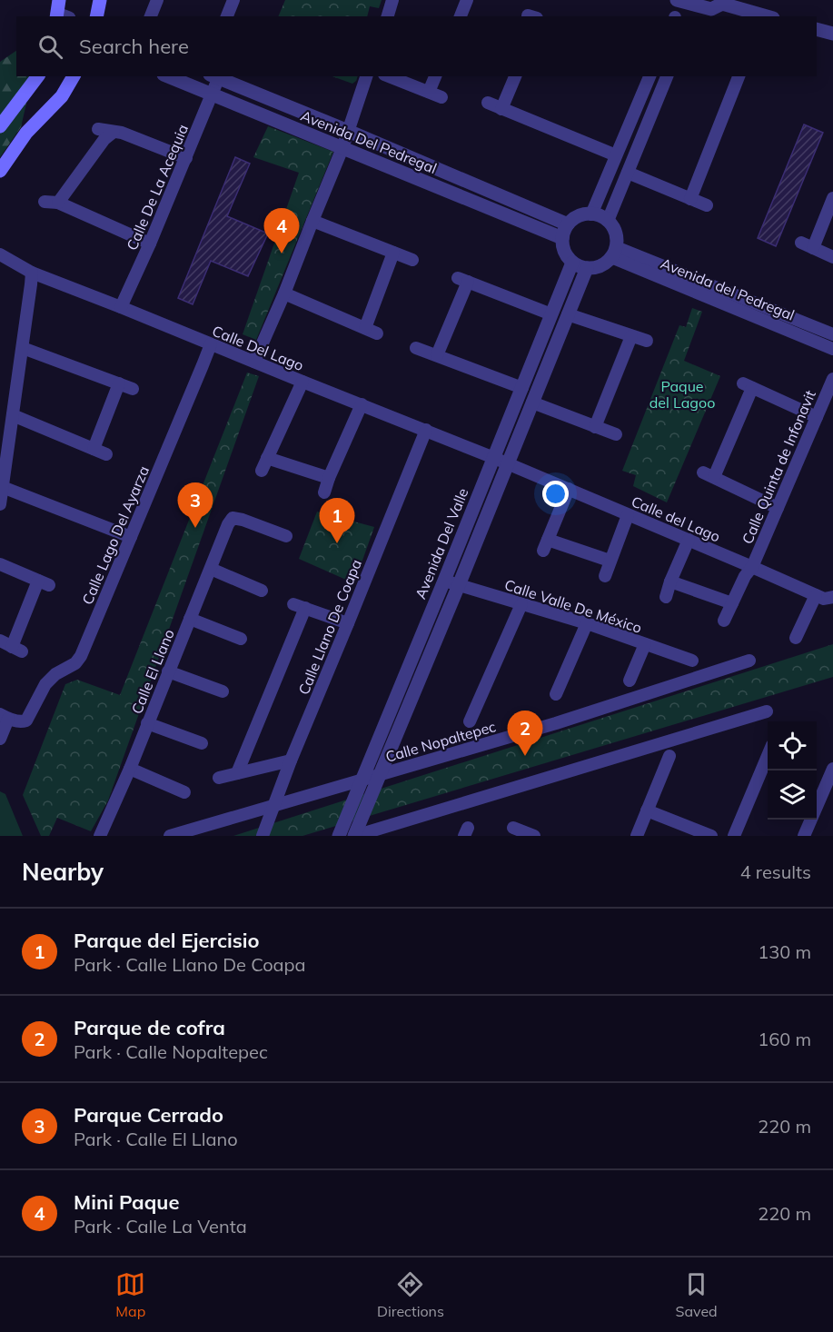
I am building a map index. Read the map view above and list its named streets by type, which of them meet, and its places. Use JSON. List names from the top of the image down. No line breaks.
{"streets":{"street":["Avenida Del Pedregal","Calle De La Acequia","Avenida del Pedregal","Calle Del Lago","Calle Quinta de Infonavit","Calle del Lago","Calle Lago Del Ayarza","Avenida Del Valle","Calle Valle De México","Calle Llano De Coapa","Calle El Llano","Calle Nopaltepec"]},"crossings":[["Avenida Del Pedregal","Calle De La Acequia"],["Avenida Del Pedregal","Avenida del Pedregal"],["Avenida Del Pedregal","Avenida Del Valle"],["Calle De La Acequia","Calle Del Lago"],["Avenida del Pedregal","Avenida Del Valle"],["Calle Del Lago","Calle del Lago"],["Calle Del Lago","Calle Lago Del Ayarza"],["Calle Del Lago","Avenida Del Valle"],["Calle Del Lago","Calle Llano De Coapa"],["Calle Quinta de Infonavit","Calle del Lago"],["Calle del Lago","Avenida Del Valle"],["Avenida Del Valle","Calle Valle De México"],["Avenida Del Valle","Calle Nopaltepec"],["Calle Llano De Coapa","Calle Nopaltepec"]],"parks":["Paque del Lagoo"],"page":{"search":"Search here","pins":["4","3","1","2"],"heading":["Nearby","4 results"],"list":[{"mark":"1","name":"Parque del Ejercisio","note":"Park · Calle Llano De Coapa","value":"130 m"},{"mark":"2","name":"Parque de cofra","note":"Park · Calle Nopaltepec","value":"160 m"},{"mark":"3","name":"Parque Cerrado","note":"Park · Calle El Llano","value":"220 m"},{"mark":"4","name":"Mini Paque","note":"Park · Calle La Venta","value":"220 m"}],"nav":["Map","Directions","Saved"]}}
